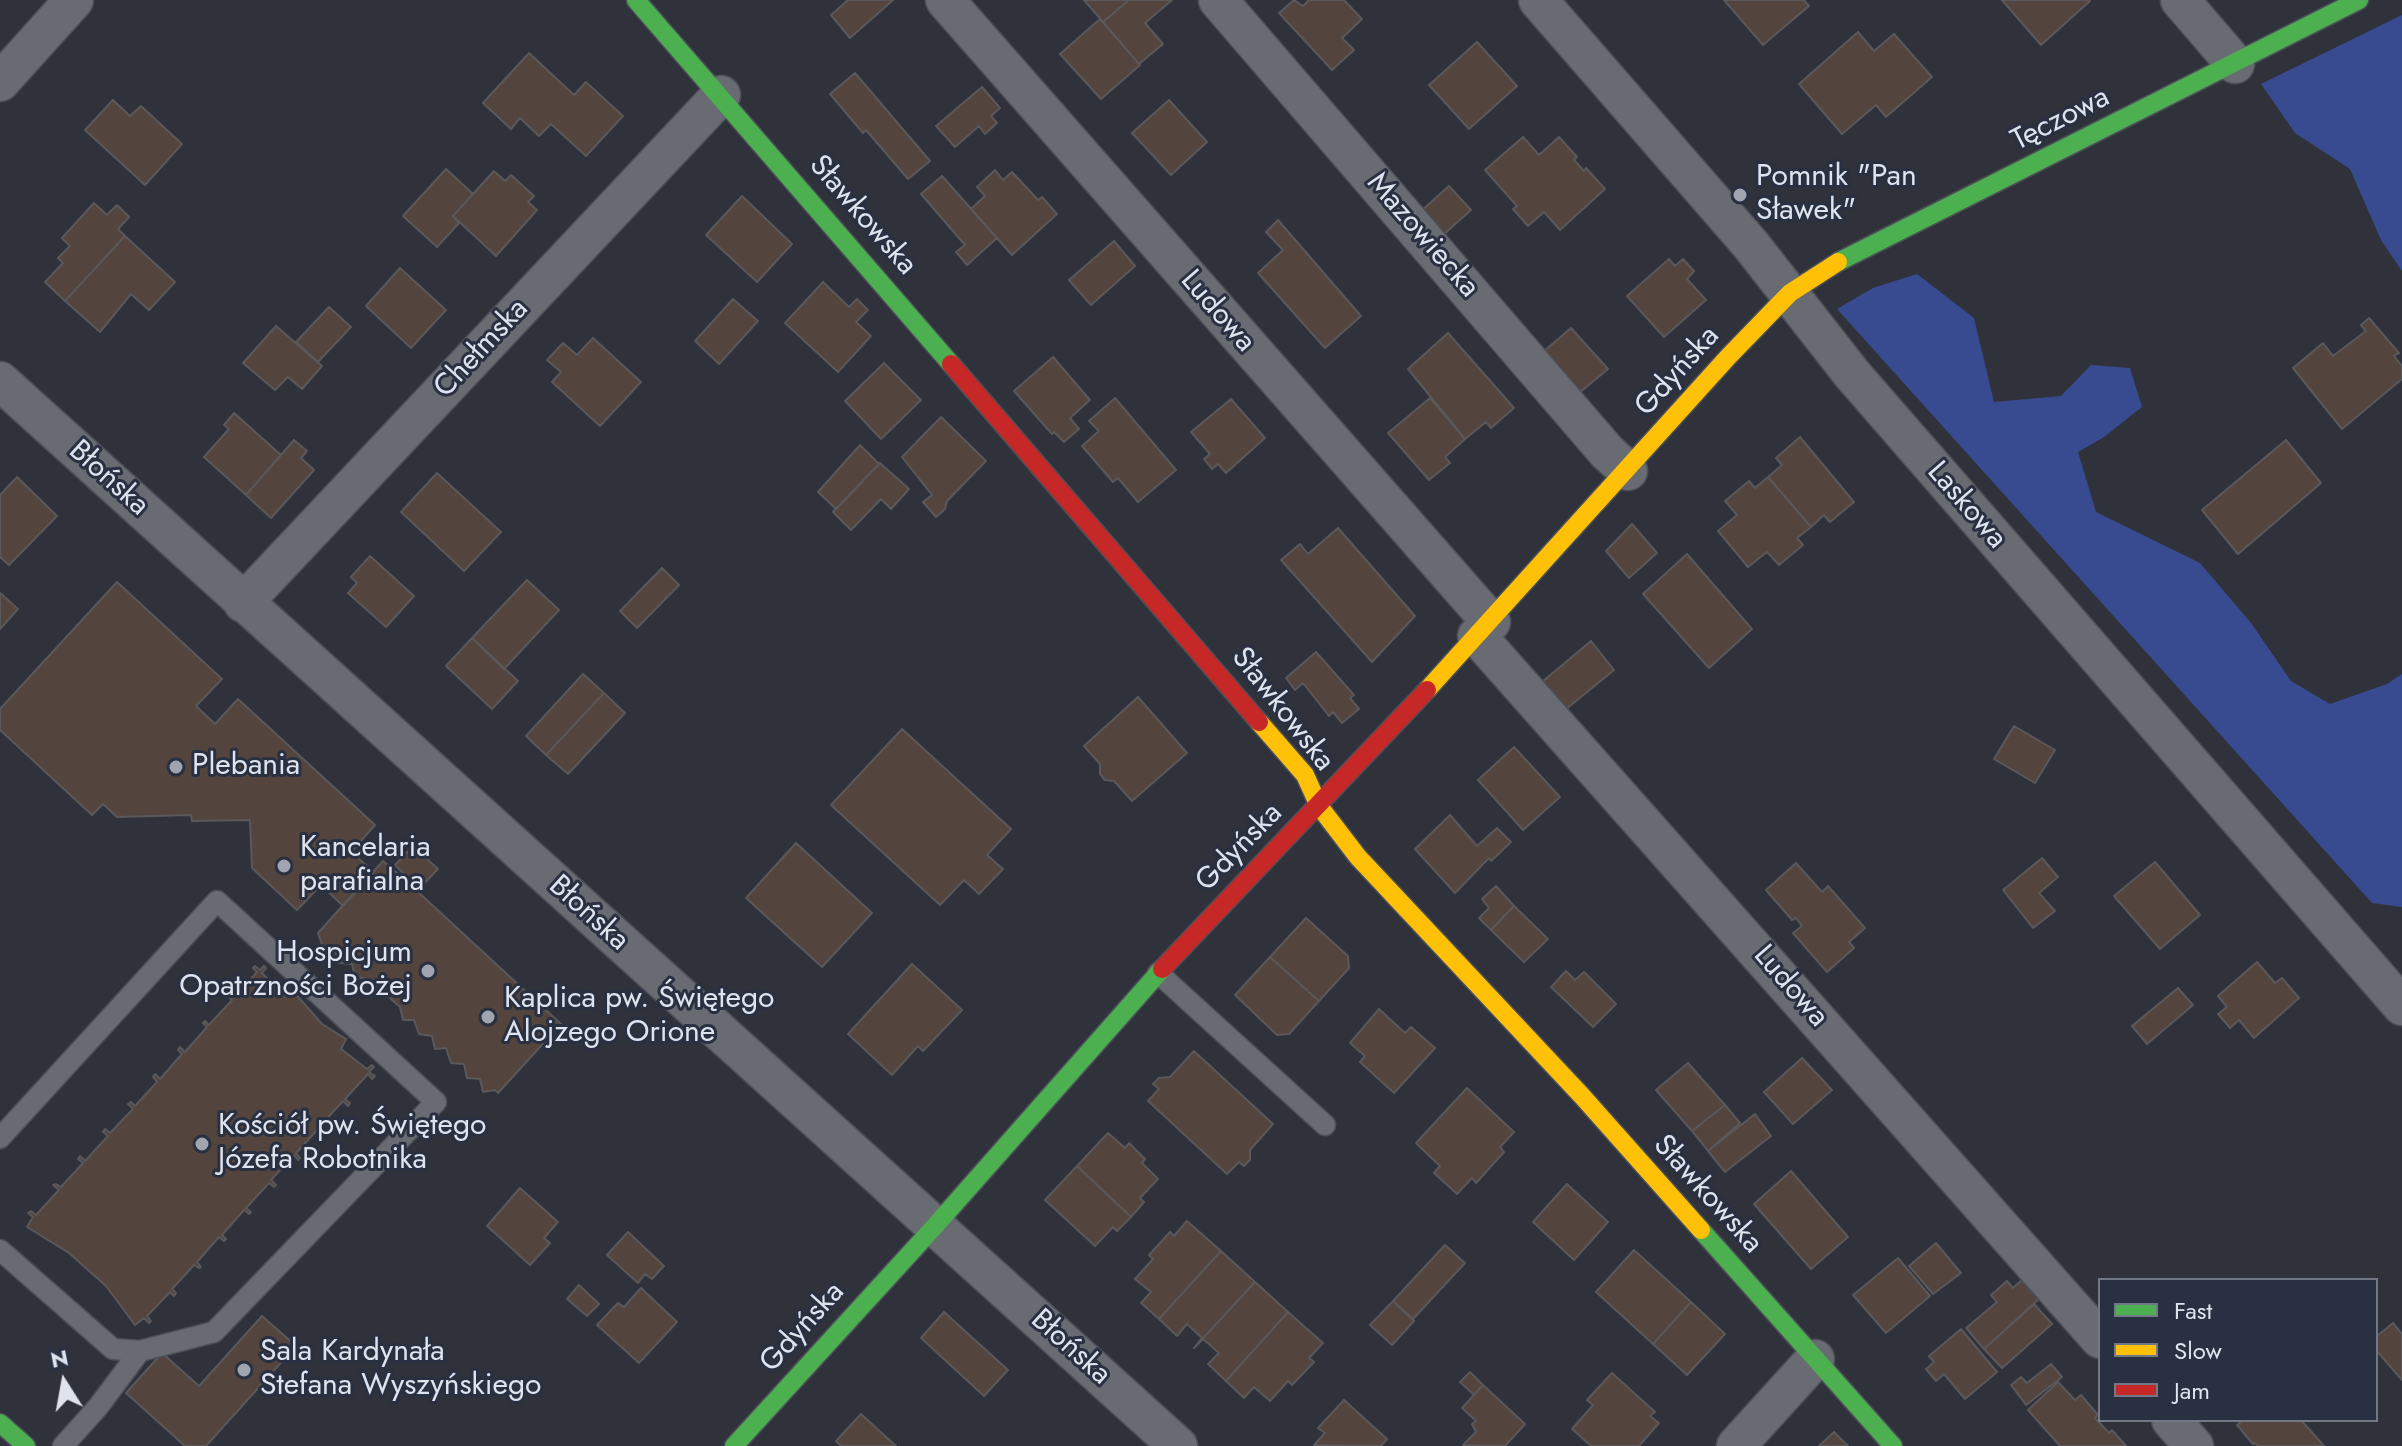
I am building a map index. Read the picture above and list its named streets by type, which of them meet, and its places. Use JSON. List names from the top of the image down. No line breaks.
{"streets":{"street":["Tęczowa","Sławkowska","Mazowiecka","Ludowa","Chełmska","Gdyńska","Błońska","Laskowa"]},"crossings":[["Tęczowa","Gdyńska"],["Tęczowa","Laskowa"],["Sławkowska","Chełmska"],["Sławkowska","Gdyńska"],["Mazowiecka","Gdyńska"],["Ludowa","Gdyńska"],["Chełmska","Błońska"],["Gdyńska","Błońska"],["Gdyńska","Laskowa"]],"places":["Pomnik \"Pan Sławek\"","Plebania","Kancelaria parafialna","Hospicjum Opatrzności Bożej","Kaplica pw. Świętego Alojzego Orione","Kościół pw. Świętego Józefa Robotnika","Sala Kardynała Stefana Wyszyńskiego"],"legend":["Fast","Slow","Jam"],"north":"top"}
